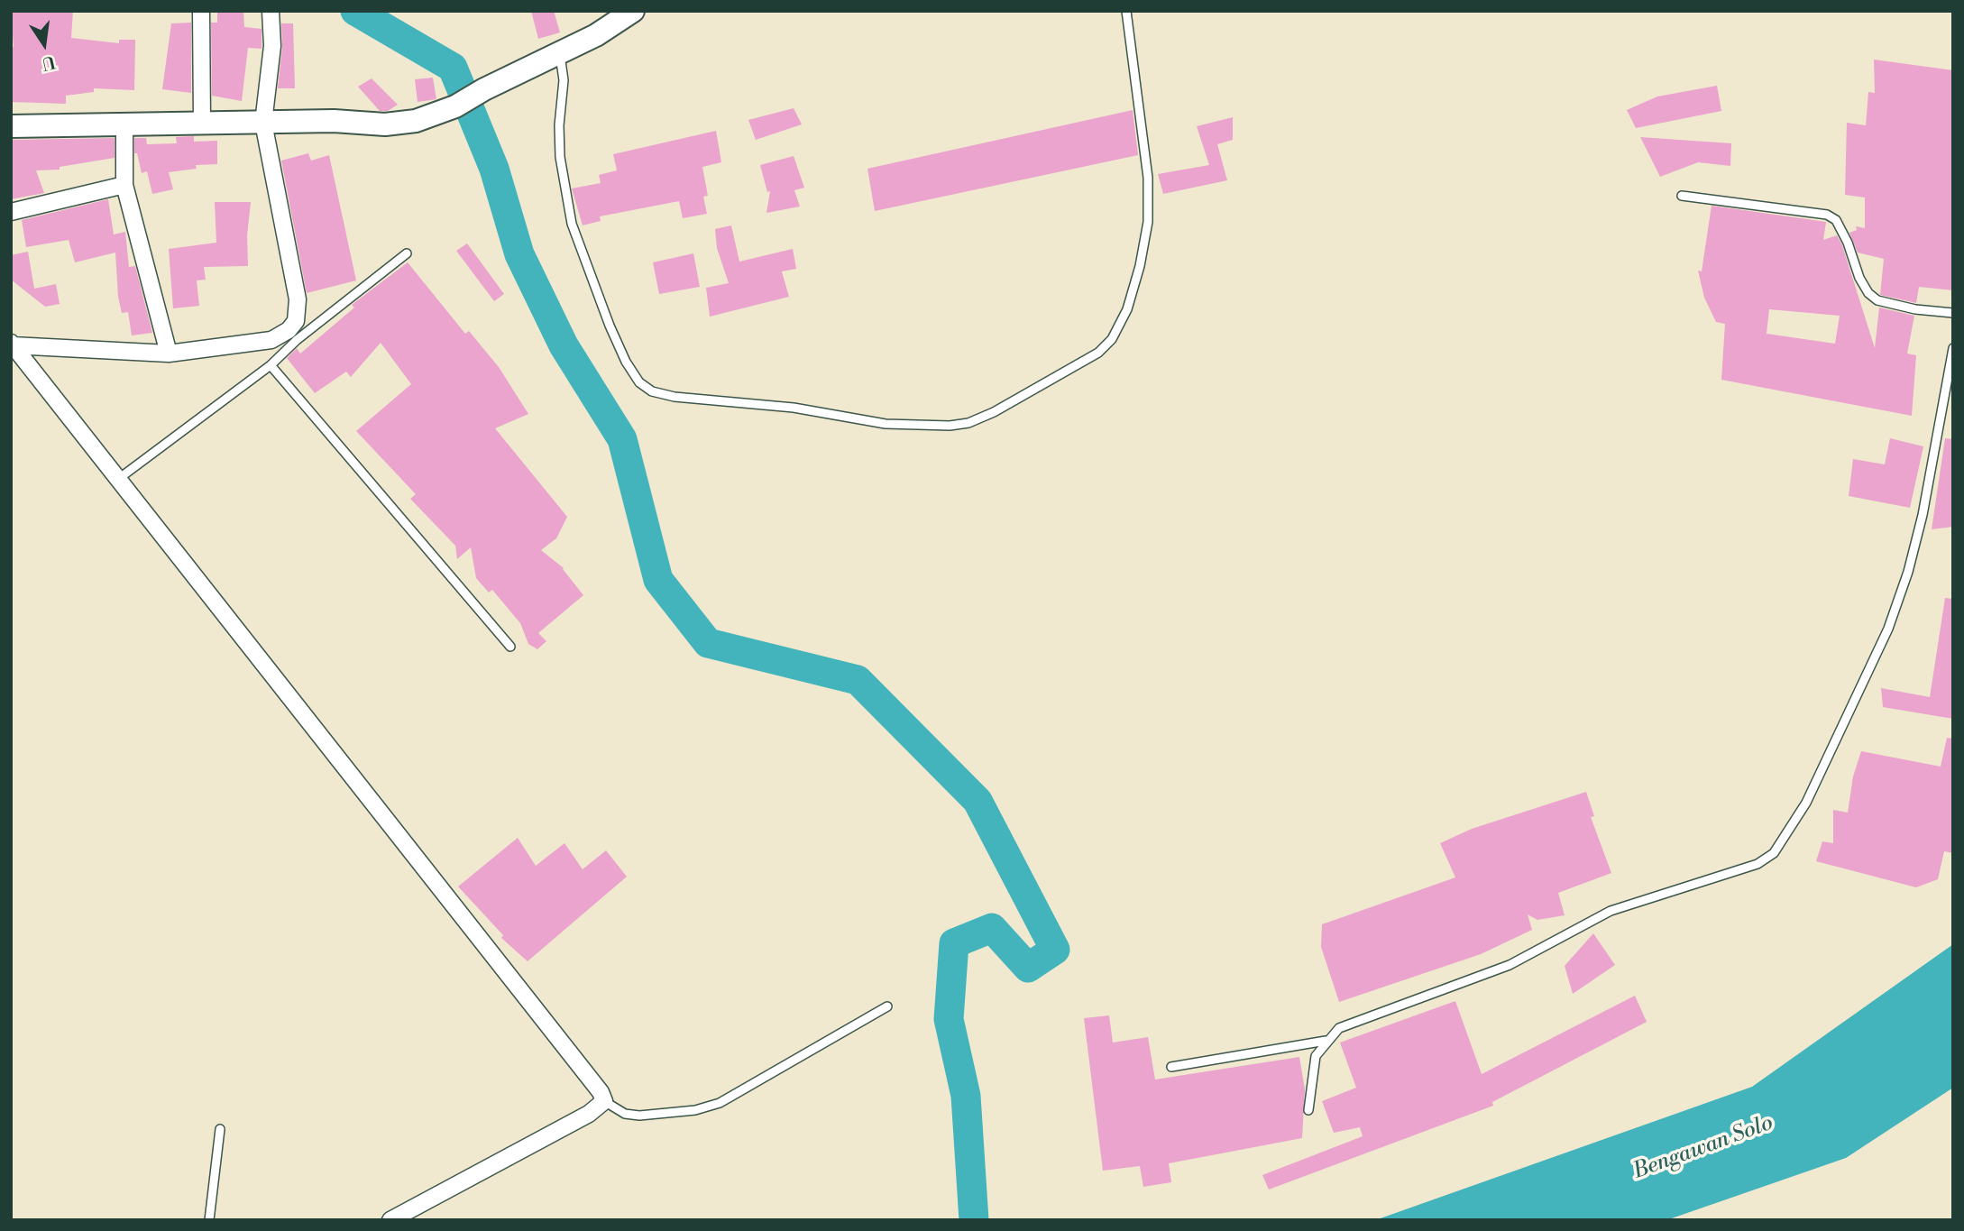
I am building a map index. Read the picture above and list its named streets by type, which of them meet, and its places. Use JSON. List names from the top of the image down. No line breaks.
{"water":["Bengawan Solo"],"north":"bottom"}
